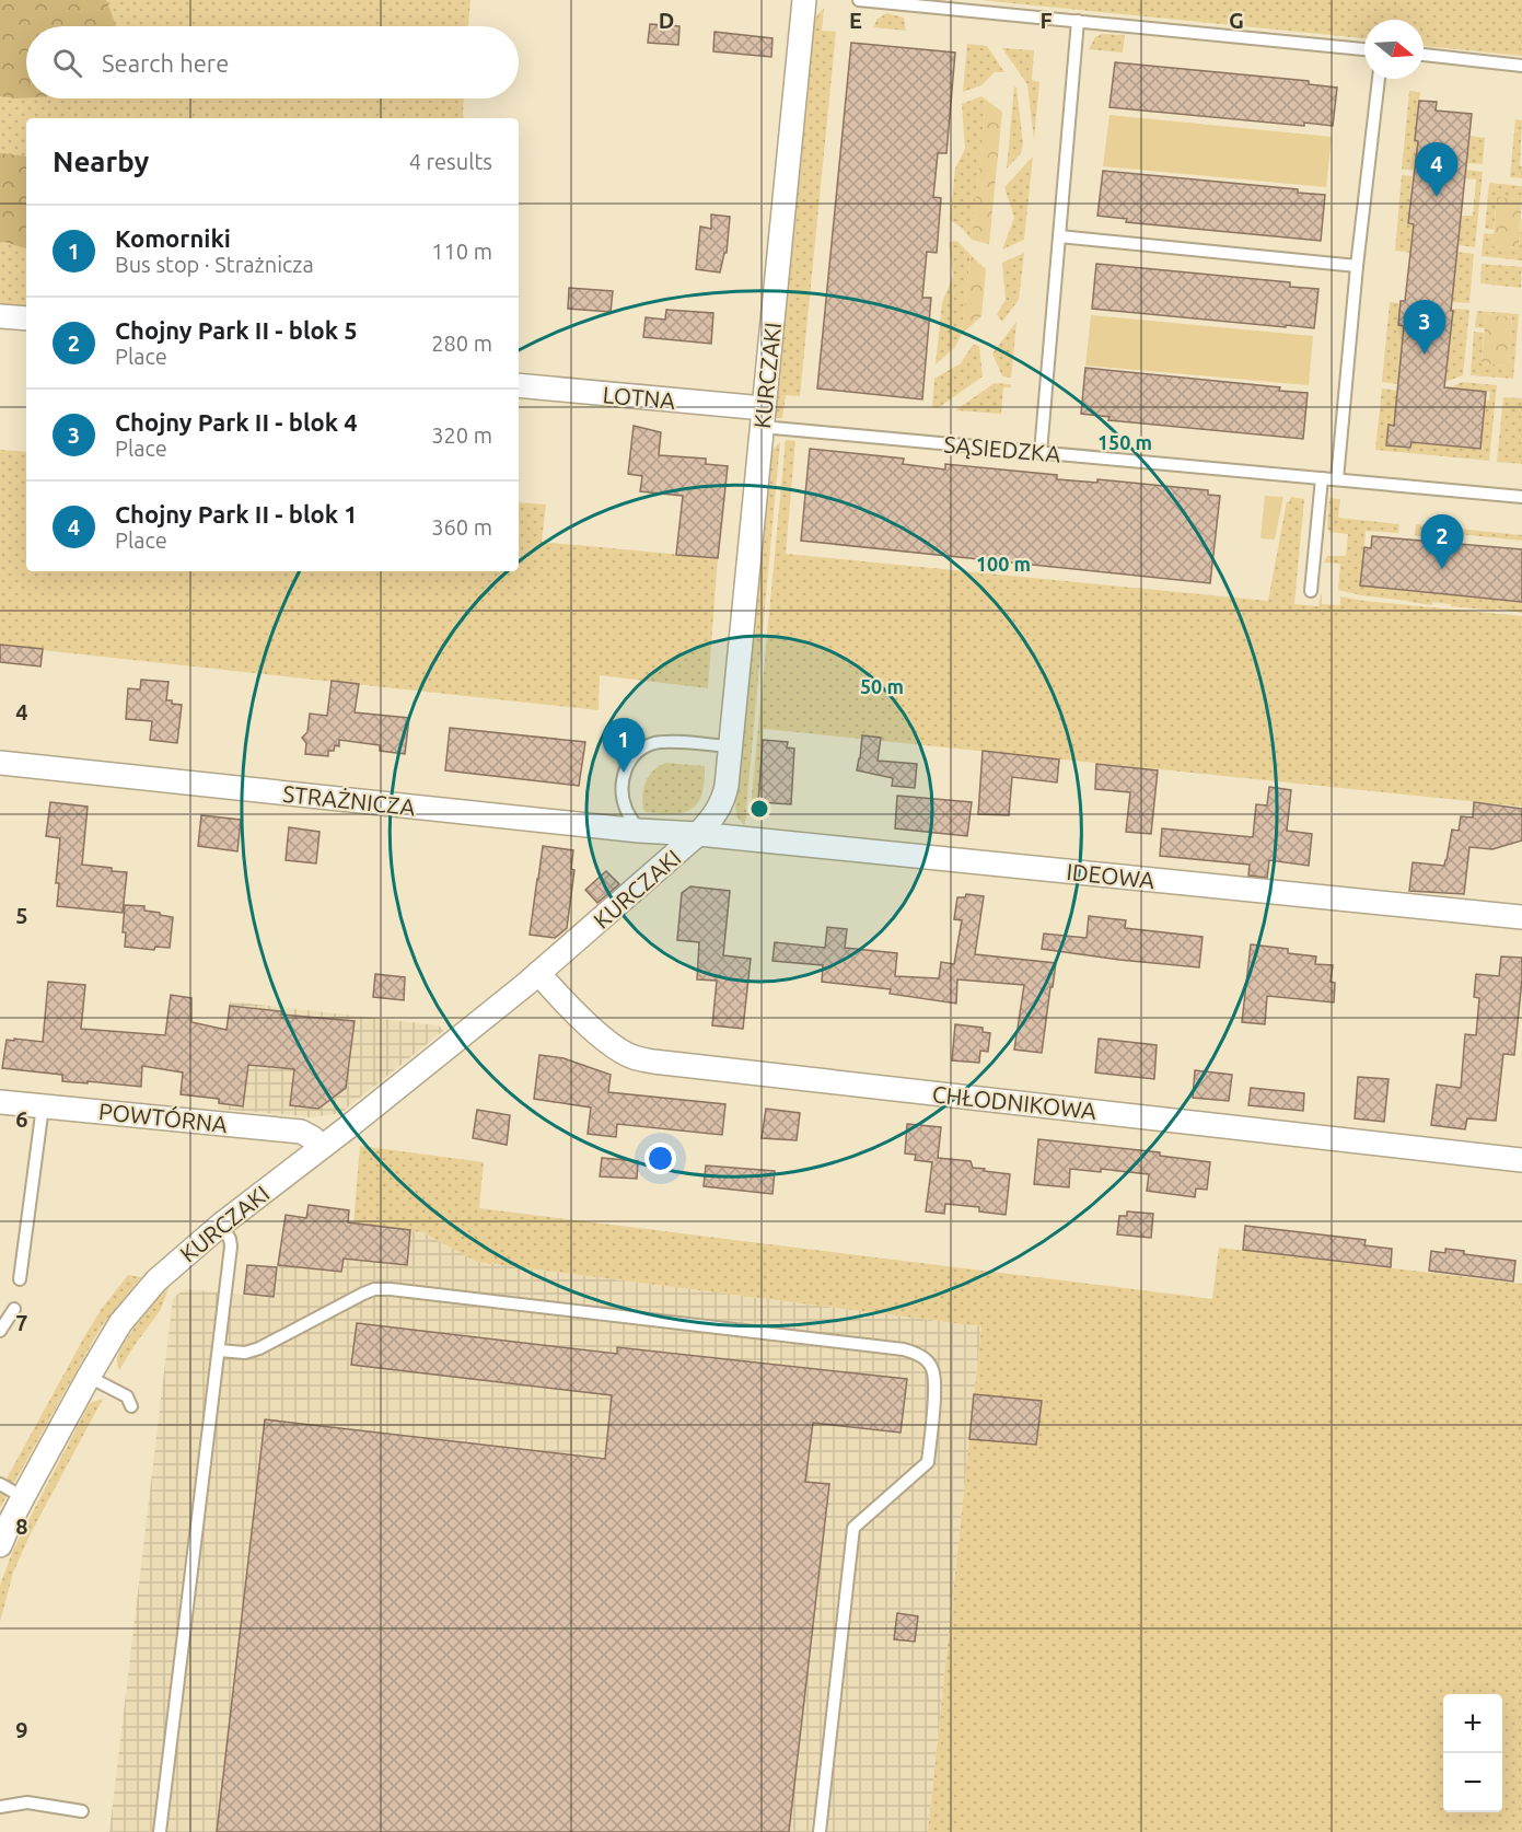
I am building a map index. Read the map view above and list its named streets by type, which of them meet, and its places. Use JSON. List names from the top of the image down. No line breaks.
{"streets":{"street":["KURCZAKI","LOTNA","STRAŻNICZA","IDEOWA","CHŁODNIKOWA","POWTÓRNA"],"lane":["SĄSIEDZKA"]},"crossings":[["KURCZAKI","LOTNA"],["KURCZAKI","SĄSIEDZKA"],["KURCZAKI","STRAŻNICZA"],["KURCZAKI","IDEOWA"],["KURCZAKI","CHŁODNIKOWA"],["KURCZAKI","POWTÓRNA"],["LOTNA","SĄSIEDZKA"],["STRAŻNICZA","IDEOWA"]],"north":"right","page":{"search":"Search here","heading":["Nearby","4 results"],"pins":["4","3","2","1"],"list":[{"mark":"1","name":"Komorniki","note":"Bus stop · Strażnicza","value":"110 m"},{"mark":"2","name":"Chojny Park II - blok 5","note":"Place","value":"280 m"},{"mark":"3","name":"Chojny Park II - blok 4","note":"Place","value":"320 m"},{"mark":"4","name":"Chojny Park II - blok 1","note":"Place","value":"360 m"}],"map_buttons":["+","−"]},"grid":{"columns":["D","E","F","G"],"rows":["4","5","6","7","8","9"]},"rings":["150 m","100 m","50 m"]}
